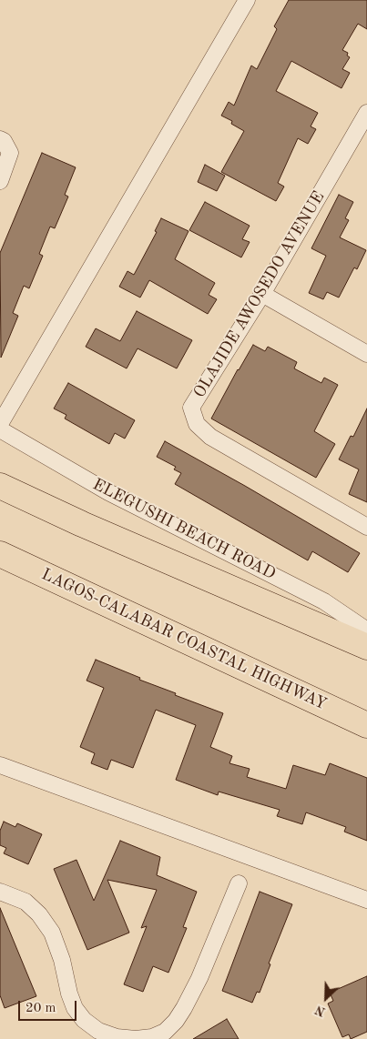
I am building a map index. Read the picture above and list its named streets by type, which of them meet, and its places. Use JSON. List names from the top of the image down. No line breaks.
{"streets":{"highway":["LAGOS-CALABAR COASTAL HIGHWAY"],"street":["OLAJIDE AWOSEDO AVENUE","ELEGUSHI BEACH ROAD"]},"scale_bar":"20 m","north":"bottom left"}
